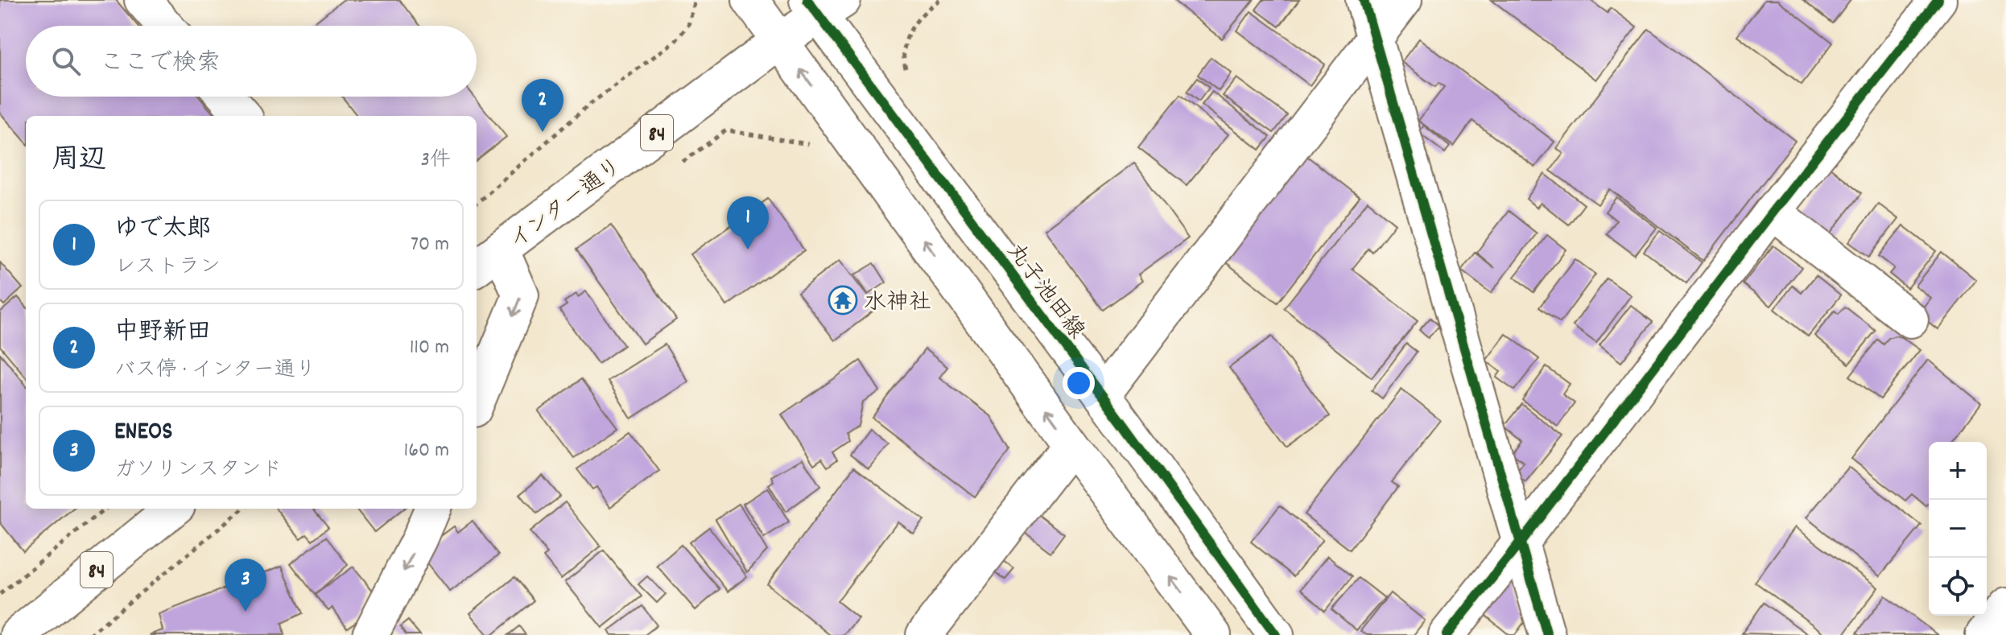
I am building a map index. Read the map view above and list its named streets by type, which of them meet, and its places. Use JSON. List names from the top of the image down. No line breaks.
{"streets":{"street":["84","インター通り","丸子池田線"]},"crossings":[["インター通り","丸子池田線"]],"places":{"temple":["水神社"]},"page":{"search":"ここで検索","pins":["2","1","3"],"heading":["周辺","3件"],"list":[{"mark":"1","name":"ゆで太郎","note":"レストラン","value":"70 m"},{"mark":"2","name":"中野新田","note":"バス停 · インター通り","value":"110 m"},{"mark":"3","name":"ENEOS","note":"ガソリンスタンド","value":"160 m"}],"map_buttons":["+","−"]}}
